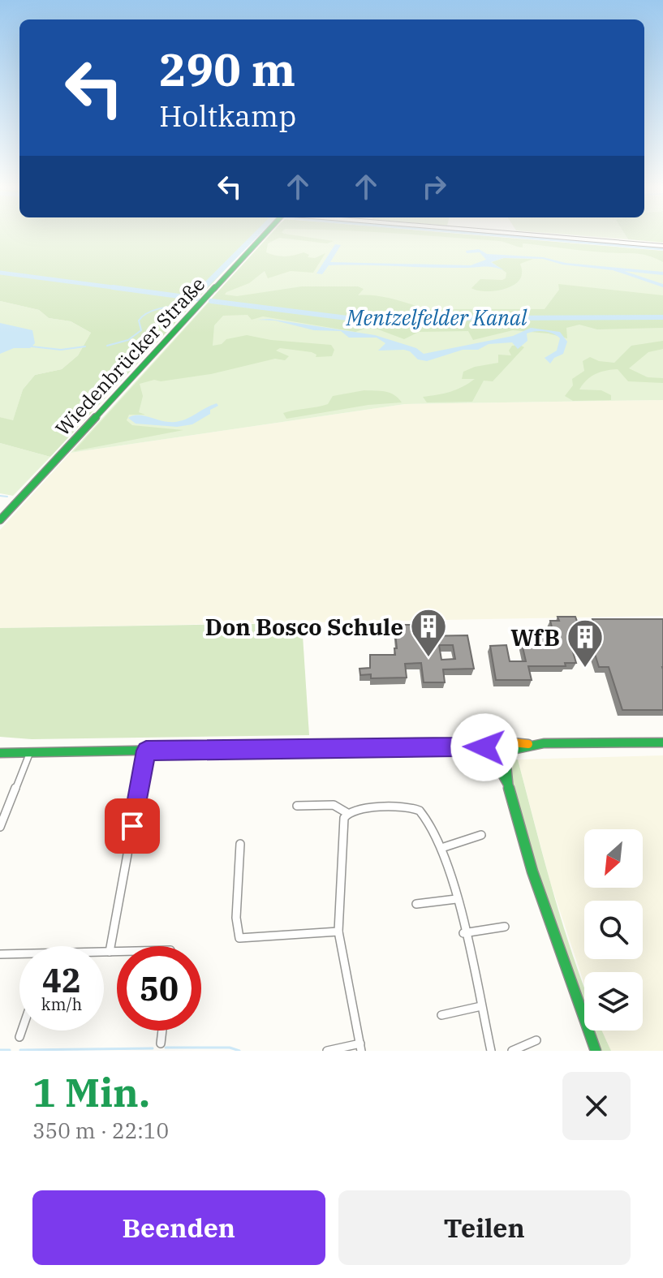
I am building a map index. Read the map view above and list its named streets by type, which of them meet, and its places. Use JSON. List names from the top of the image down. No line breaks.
{"streets":{"street":["Wiedenbrücker Straße"]},"water":["Mentzelfelder Kanal"],"places":{"building":["Don Bosco Schule","WfB"]},"north":"bottom left","page":{"turn":["290 m","Holtkamp"],"speed":"42 km/h","limit":"50","heading":["1 Min.","350 m · 22:10"],"buttons":["Beenden","Teilen"]}}
